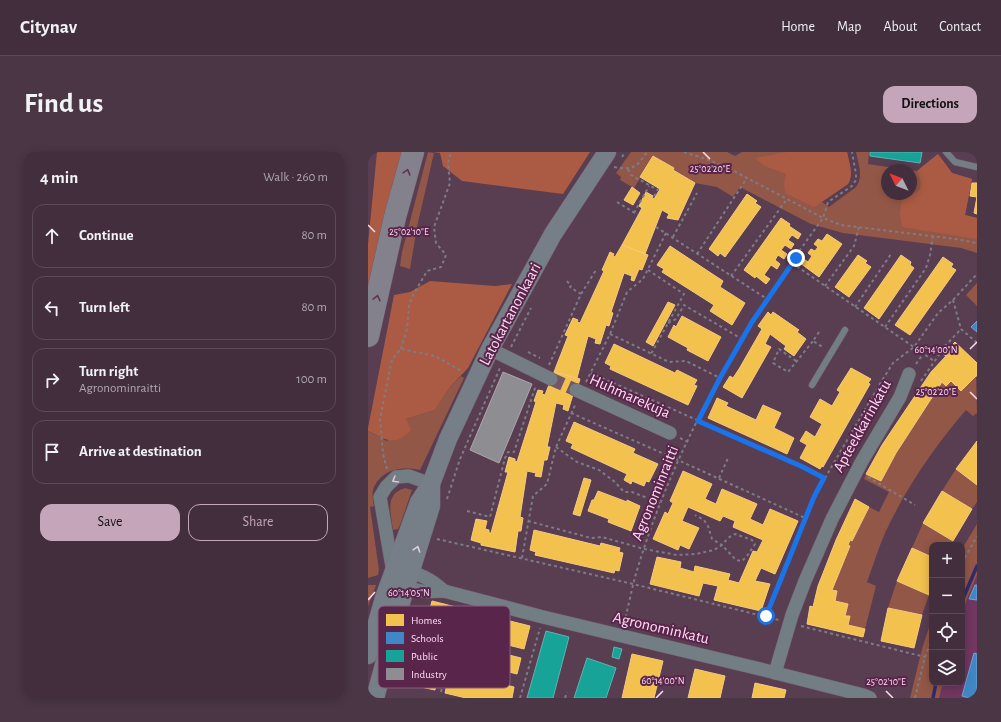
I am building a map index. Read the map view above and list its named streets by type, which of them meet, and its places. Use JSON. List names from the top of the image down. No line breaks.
{"streets":{"street":["Latokartanonkaari","Huhmarekuja","Apteekkarinkatu","Agronominkatu"],"path":["Agronominraitti"]},"crossings":[["Latokartanonkaari","Agronominkatu"],["Apteekkarinkatu","Agronominkatu"]],"legend":["Homes","Schools","Public","Industry"],"north":"top left","page":{"header":"Citynav","nav":["Home","Map","About","Contact"],"buttons":["Directions",["Save","Share"]],"title":"Find us","heading":["4 min","Walk · 260 m"],"list":[["Continue","80 m"],["Turn left","80 m"],["Turn right","Agronominraitti","100 m"],"Arrive at destination"],"map_buttons":["+","−"]},"coordinates":["25°02'20\"E","25°02'10\"E","60°14'00\"N","60°14'05\"N"]}
